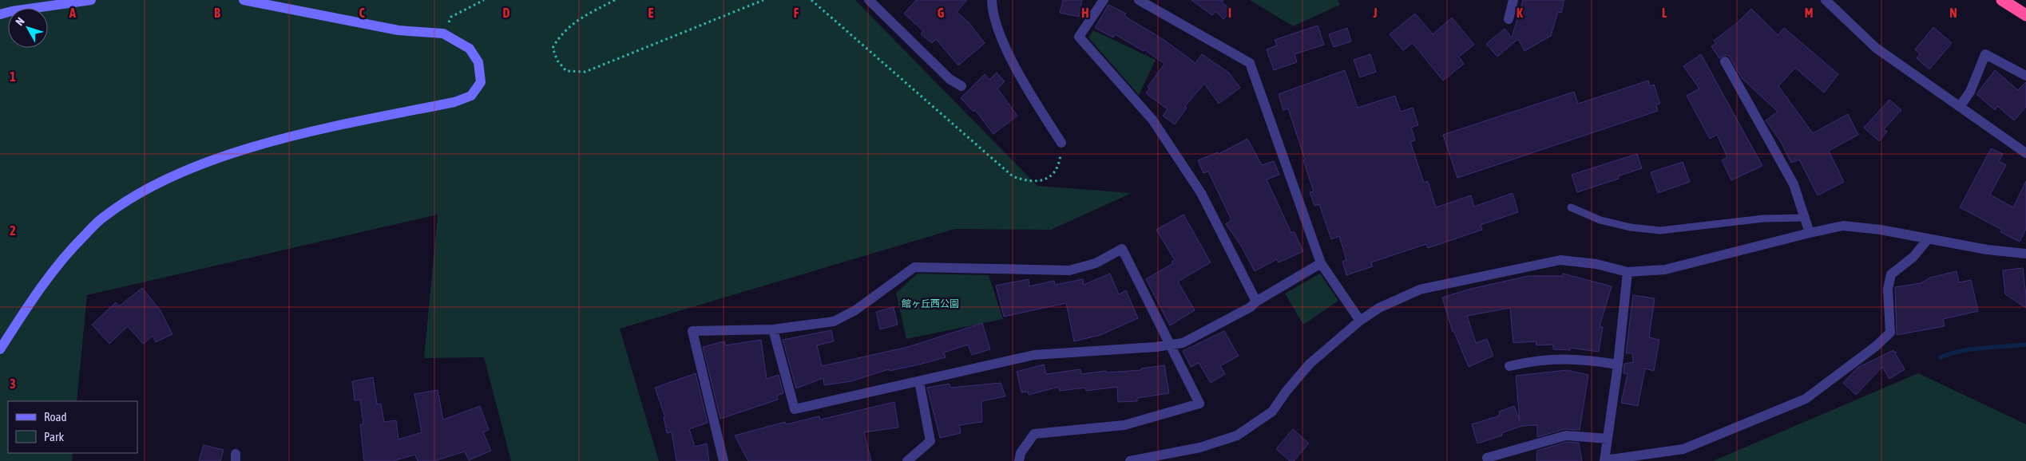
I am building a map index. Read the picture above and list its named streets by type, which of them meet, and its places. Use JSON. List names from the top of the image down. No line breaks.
{"parks":["館ヶ丘西公園"],"legend":["Road","Park"],"north":"top left","grid":{"columns":["A","B","C","D","E","F","G","H","I","J","K","L","M","N"],"rows":["1","2","3"]}}
